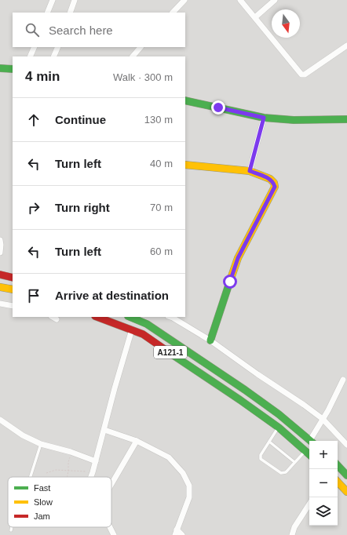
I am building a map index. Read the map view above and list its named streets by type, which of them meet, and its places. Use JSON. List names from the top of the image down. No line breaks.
{"streets":{"main road":["A121-1"]},"legend":["Fast","Slow","Jam"],"north":"bottom","page":{"search":"Search here","heading":["4 min","Walk · 300 m"],"list":[["Continue","130 m"],["Turn left","40 m"],["Turn right","70 m"],["Turn left","60 m"],"Arrive at destination"],"map_buttons":["+","−"]}}
